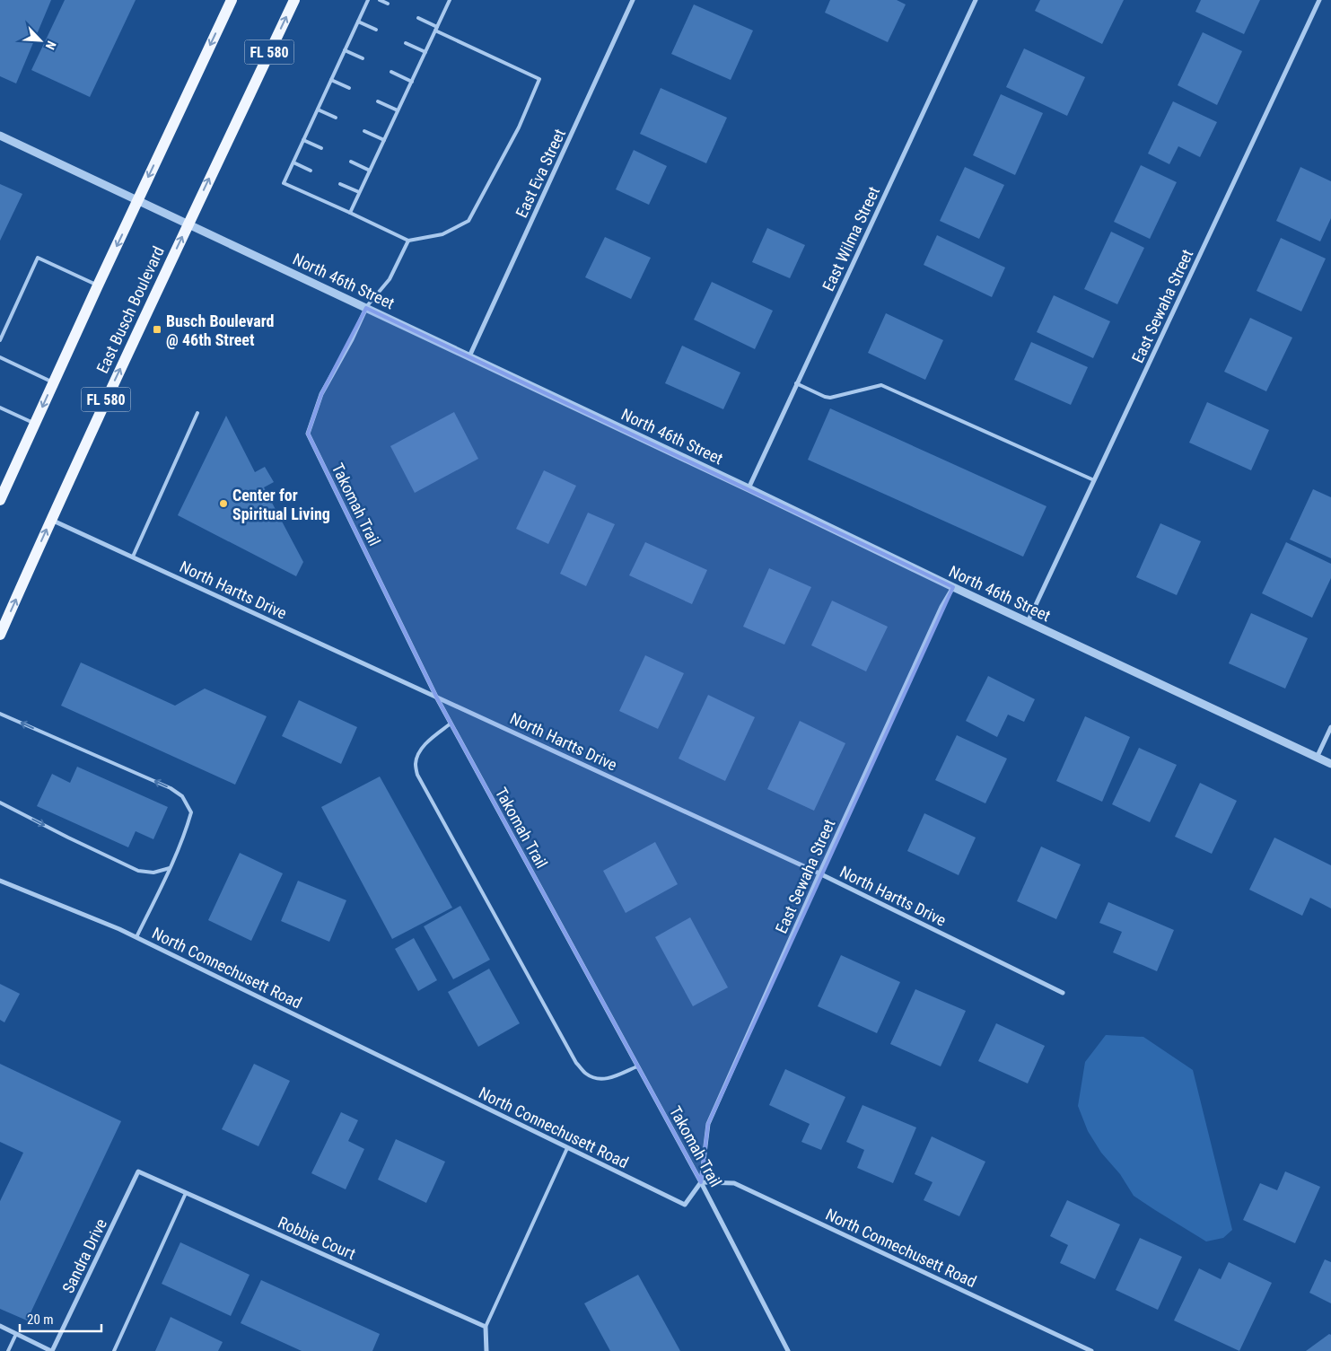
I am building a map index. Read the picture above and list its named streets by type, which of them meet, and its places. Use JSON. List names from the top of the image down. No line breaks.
{"streets":{"main road":["FL 580","East Busch Boulevard"],"street":["East Eva Street","East Wilma Street","North 46th Street","East Sewaha Street","Takomah Trail","North Hartts Drive","North Connechusett Road","Robbie Court","Sandra Drive"]},"crossings":[["East Eva Street","North 46th Street"],["East Wilma Street","North 46th Street"],["North 46th Street","East Sewaha Street"],["North 46th Street","East Busch Boulevard"],["North 46th Street","Takomah Trail"],["East Sewaha Street","Takomah Trail"],["East Sewaha Street","North Hartts Drive"],["East Sewaha Street","North Connechusett Road"],["East Busch Boulevard","North Hartts Drive"],["Takomah Trail","North Hartts Drive"],["Takomah Trail","North Connechusett Road"],["Robbie Court","Sandra Drive"]],"places":{"transit":["Busch Boulevard @ 46th Street"],"other":["Center for Spiritual Living"]},"scale_bar":"20 m","north":"bottom right"}
